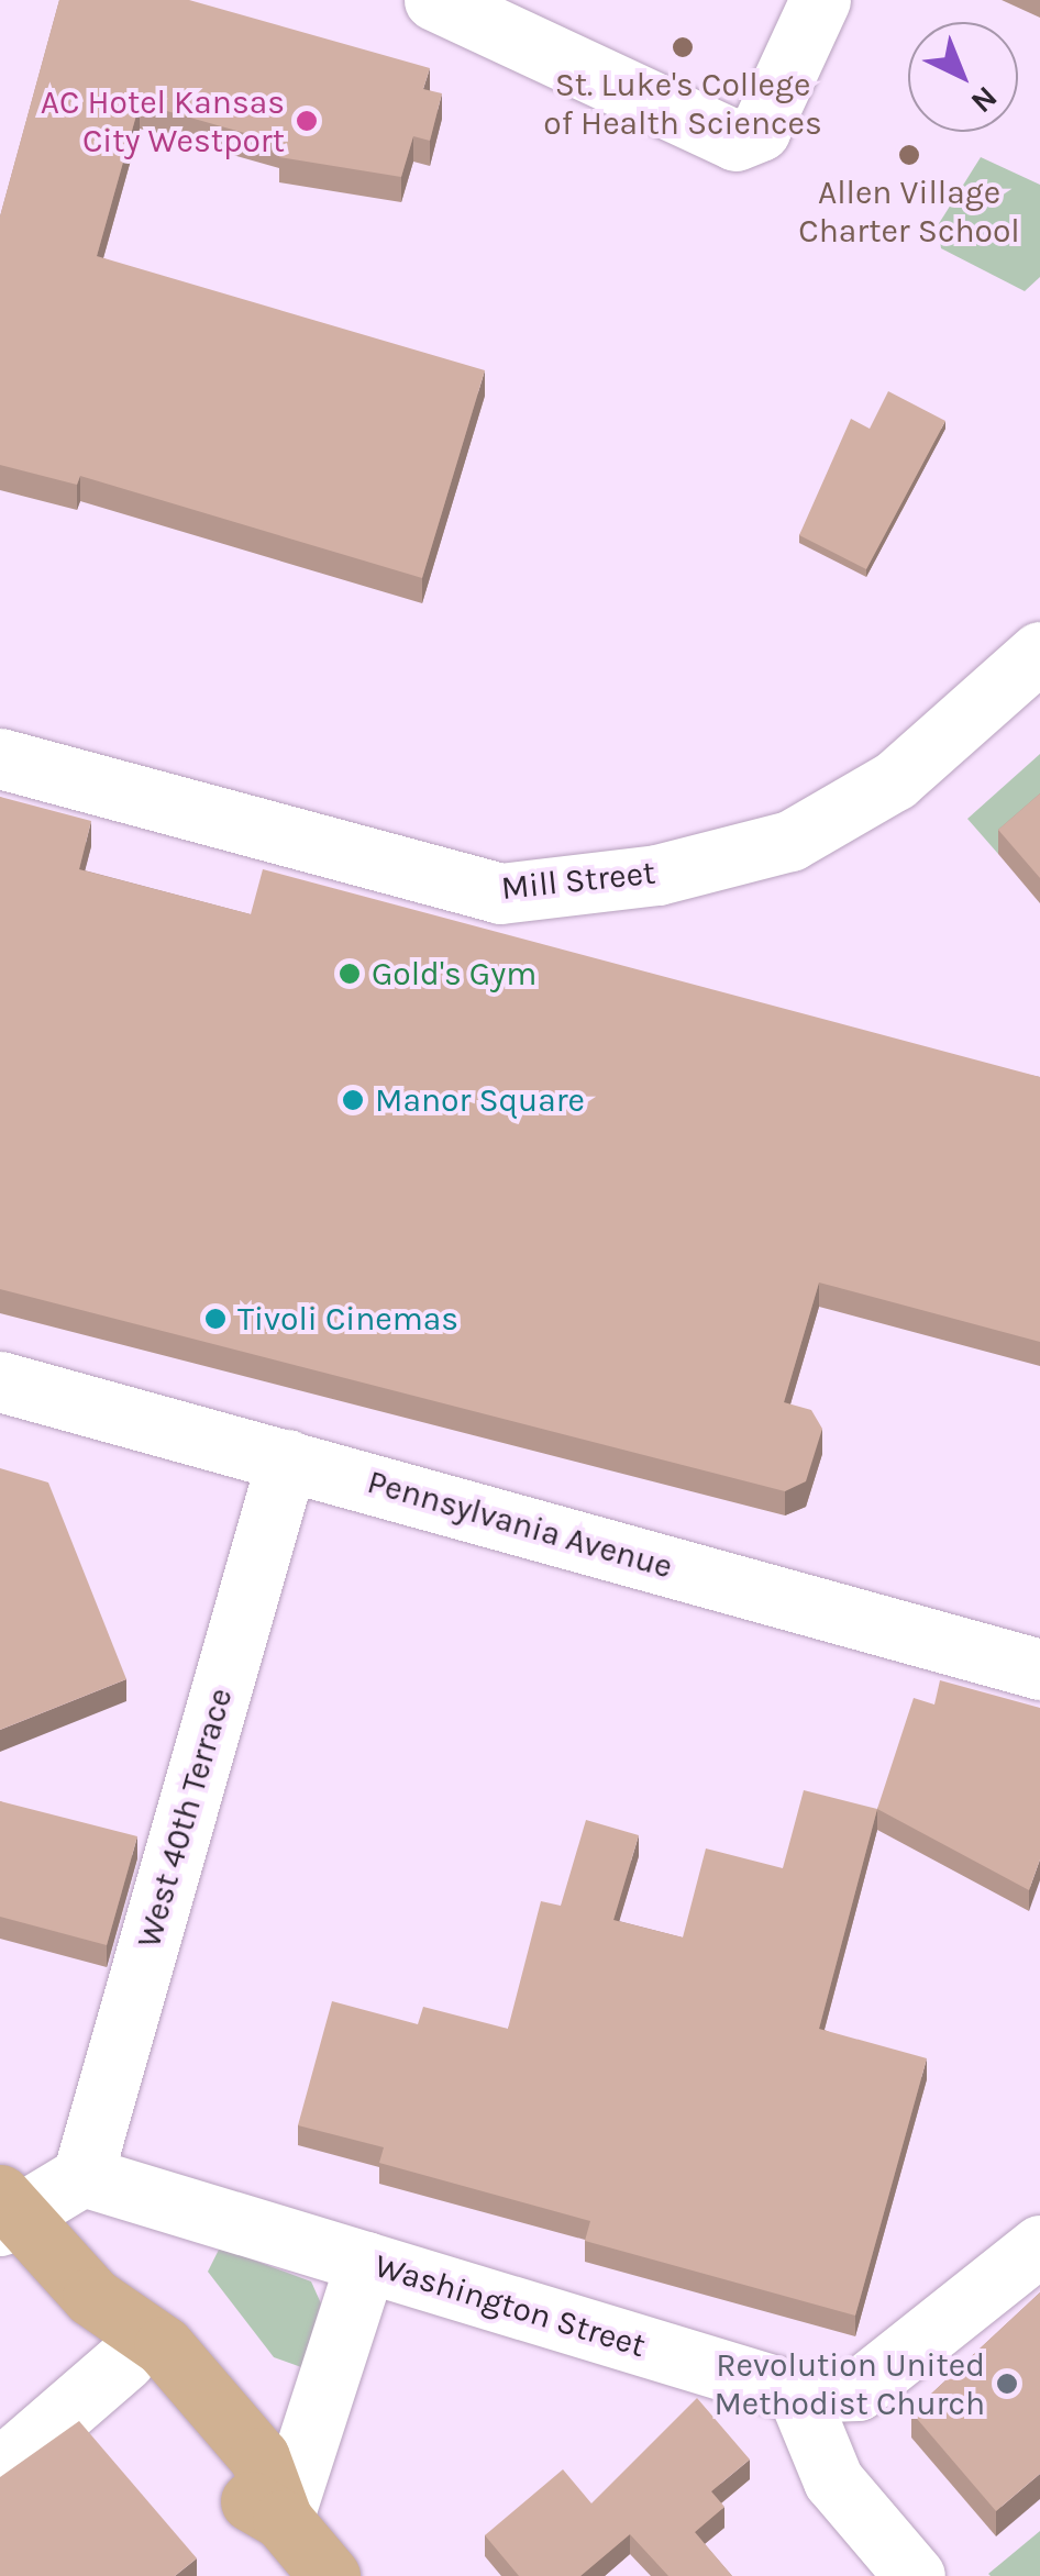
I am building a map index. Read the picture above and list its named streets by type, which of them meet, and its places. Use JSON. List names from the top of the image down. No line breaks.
{"streets":{"street":["Mill Street","Pennsylvania Avenue","West 40th Terrace","Washington Street"]},"crossings":[["Pennsylvania Avenue","West 40th Terrace"],["West 40th Terrace","Washington Street"]],"places":["St. Luke's College of Health Sciences","AC Hotel Kansas City Westport","Allen Village Charter School","Gold's Gym","Manor Square","Tivoli Cinemas","Revolution United Methodist Church"],"north":"bottom right"}
